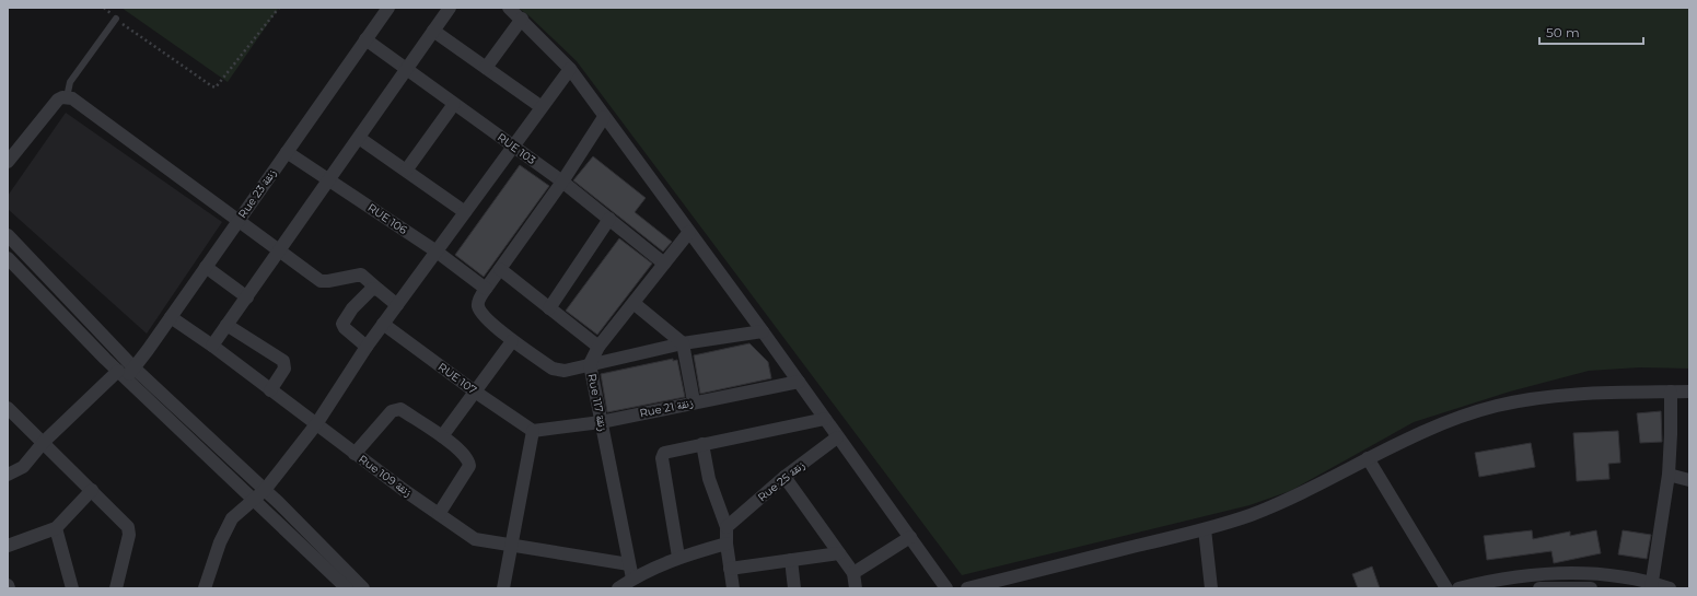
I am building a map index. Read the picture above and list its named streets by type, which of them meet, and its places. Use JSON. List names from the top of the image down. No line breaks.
{"streets":{"street":["RUE 103","Rue 23 زنقة","RUE 106","RUE 107","Rue 117 زنقة","Rue 21 زنقة","Rue 109 زنقة","Rue 25 زنقة"]},"crossings":[["RUE 103","Rue 23 زنقة"],["RUE 103","Rue 117 زنقة"],["Rue 23 زنقة","RUE 106"],["Rue 23 زنقة","Rue 109 زنقة"],["RUE 107","Rue 21 زنقة"],["Rue 117 زنقة","Rue 21 زنقة"],["Rue 117 زنقة","Rue 109 زنقة"]],"scale_bar":"50 m"}
